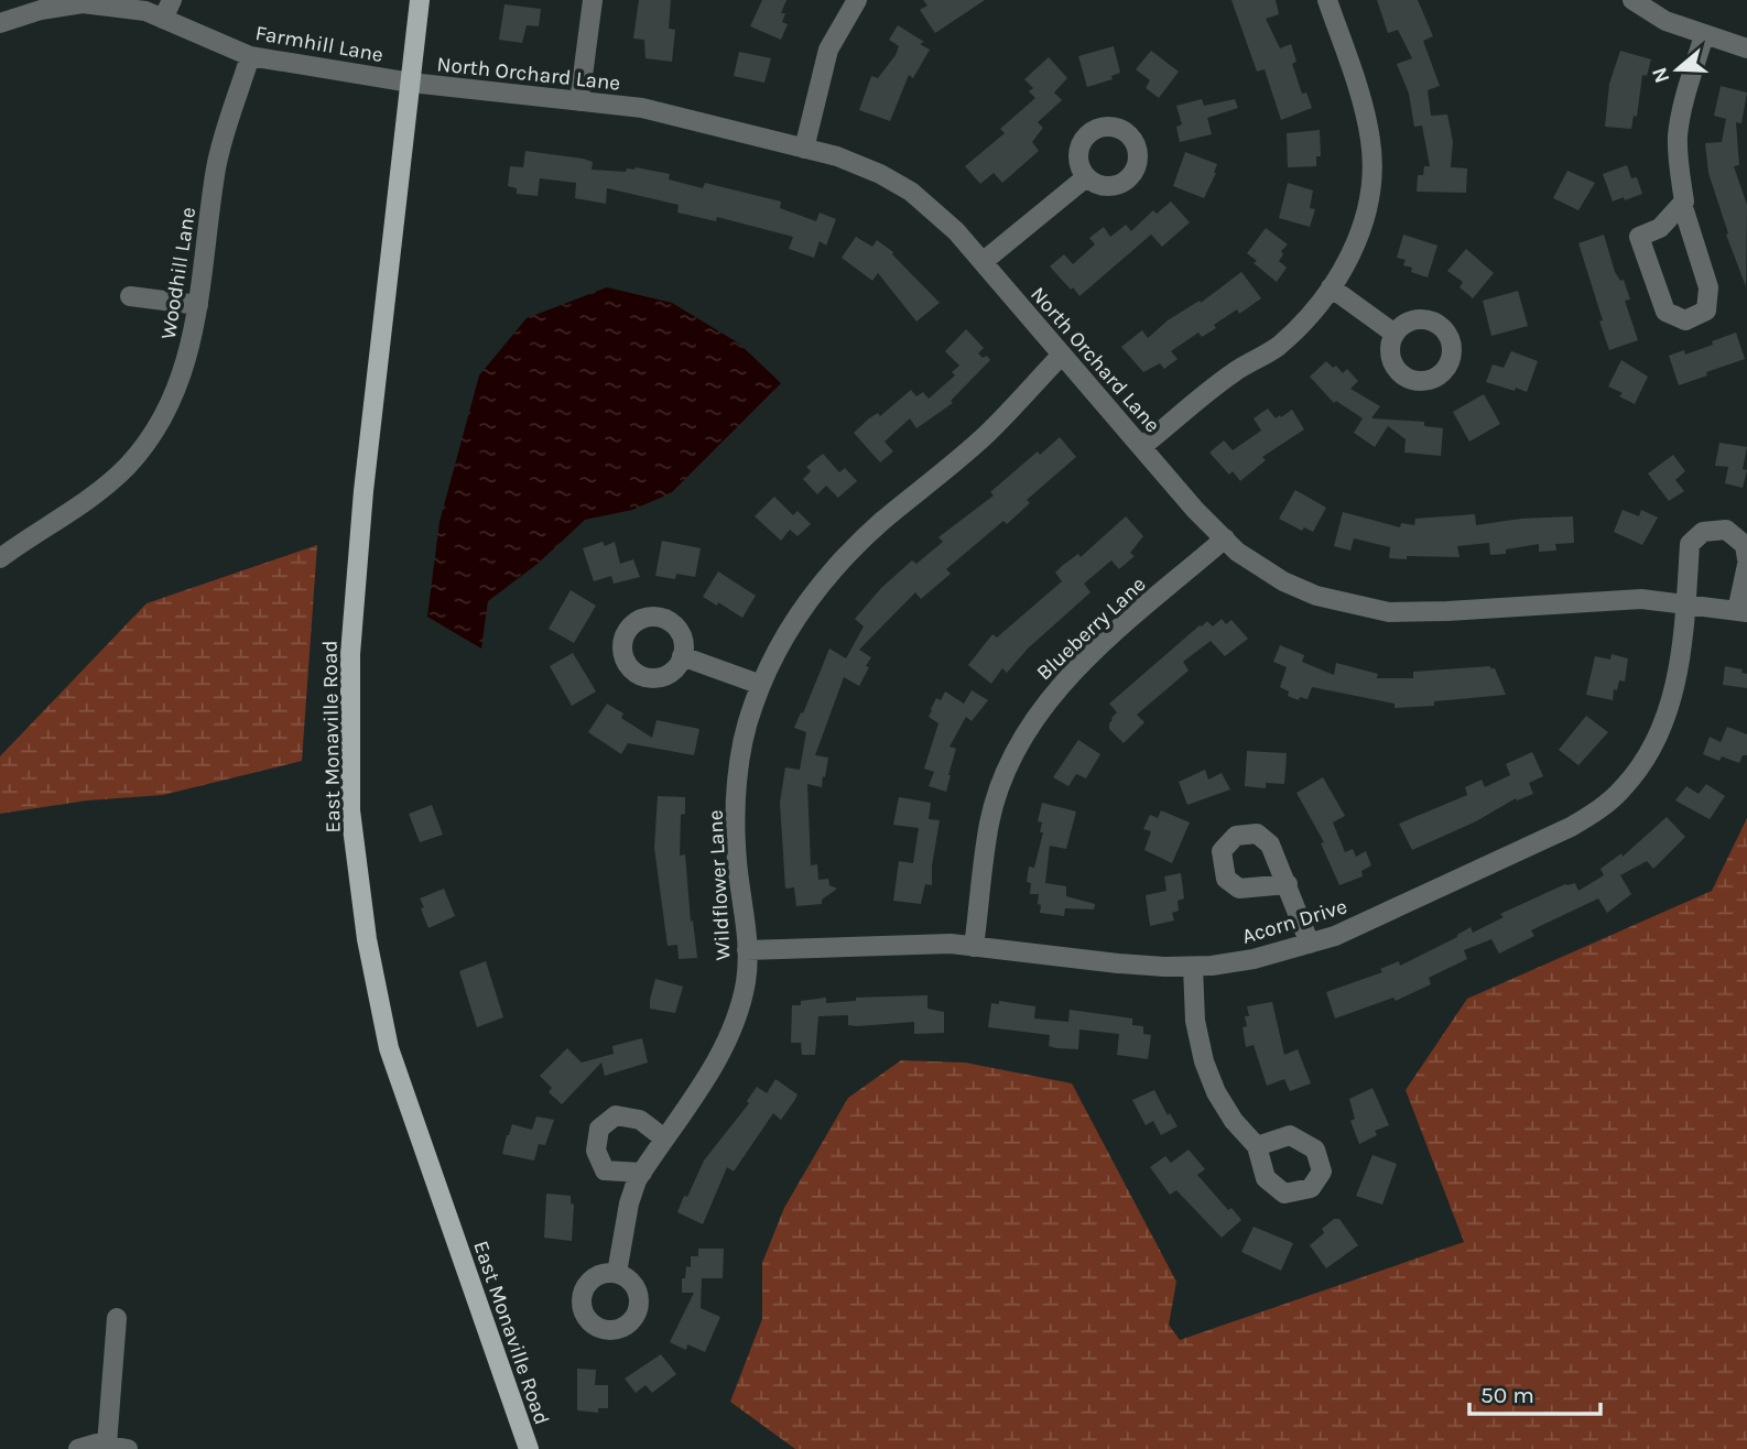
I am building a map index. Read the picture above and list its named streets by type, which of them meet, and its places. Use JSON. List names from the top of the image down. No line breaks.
{"streets":{"main road":["East Monaville Road"],"street":["Farmhill Lane","North Orchard Lane","Woodhill Lane","Blueberry Lane","Wildflower Lane","Acorn Drive"]},"crossings":[["Farmhill Lane","North Orchard Lane"],["Farmhill Lane","Woodhill Lane"],["Farmhill Lane","East Monaville Road"],["North Orchard Lane","Blueberry Lane"],["North Orchard Lane","East Monaville Road"],["North Orchard Lane","Wildflower Lane"],["North Orchard Lane","Acorn Drive"],["Blueberry Lane","Acorn Drive"],["Wildflower Lane","Acorn Drive"]],"scale_bar":"50 m","north":"left"}
